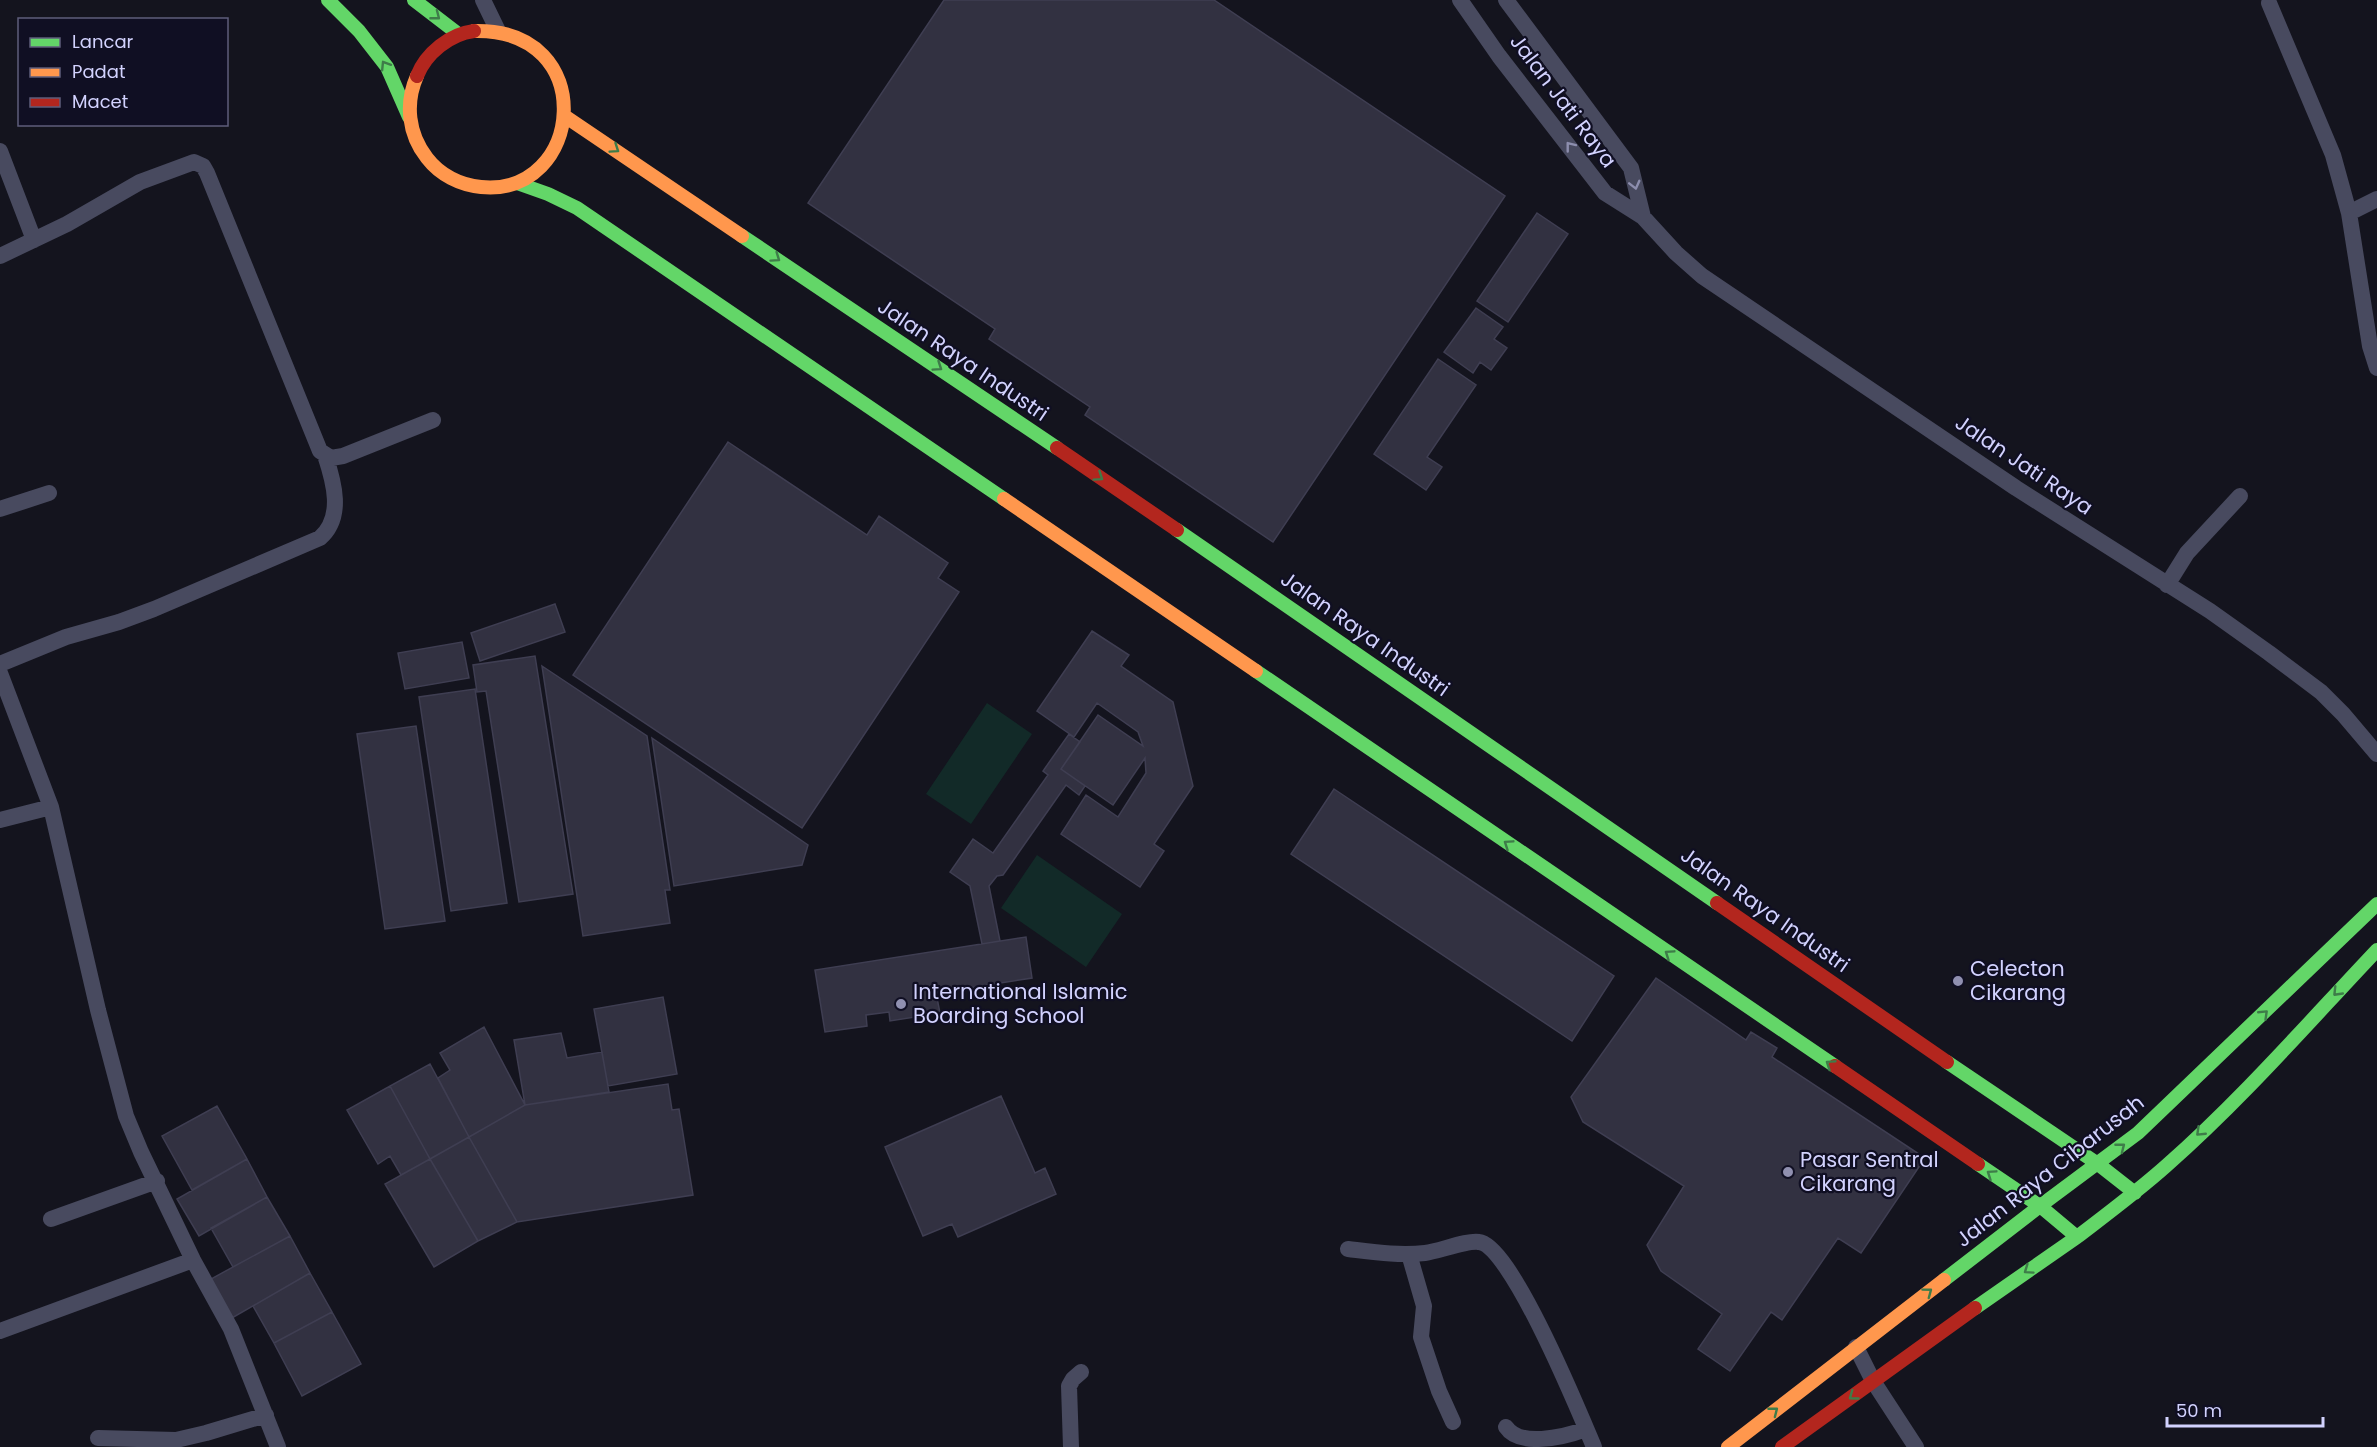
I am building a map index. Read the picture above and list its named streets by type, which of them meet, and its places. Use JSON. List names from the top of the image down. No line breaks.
{"streets":{"main road":["Jalan Raya Industri","Jalan Raya Cibarusah"],"street":["Jalan Jati Raya"]},"crossings":[["Jalan Raya Industri","Jalan Raya Cibarusah"]],"places":["Celecton Cikarang","International Islamic Boarding School","Pasar Sentral Cikarang"],"legend":["Lancar","Padat","Macet"],"scale_bar":"50 m"}
